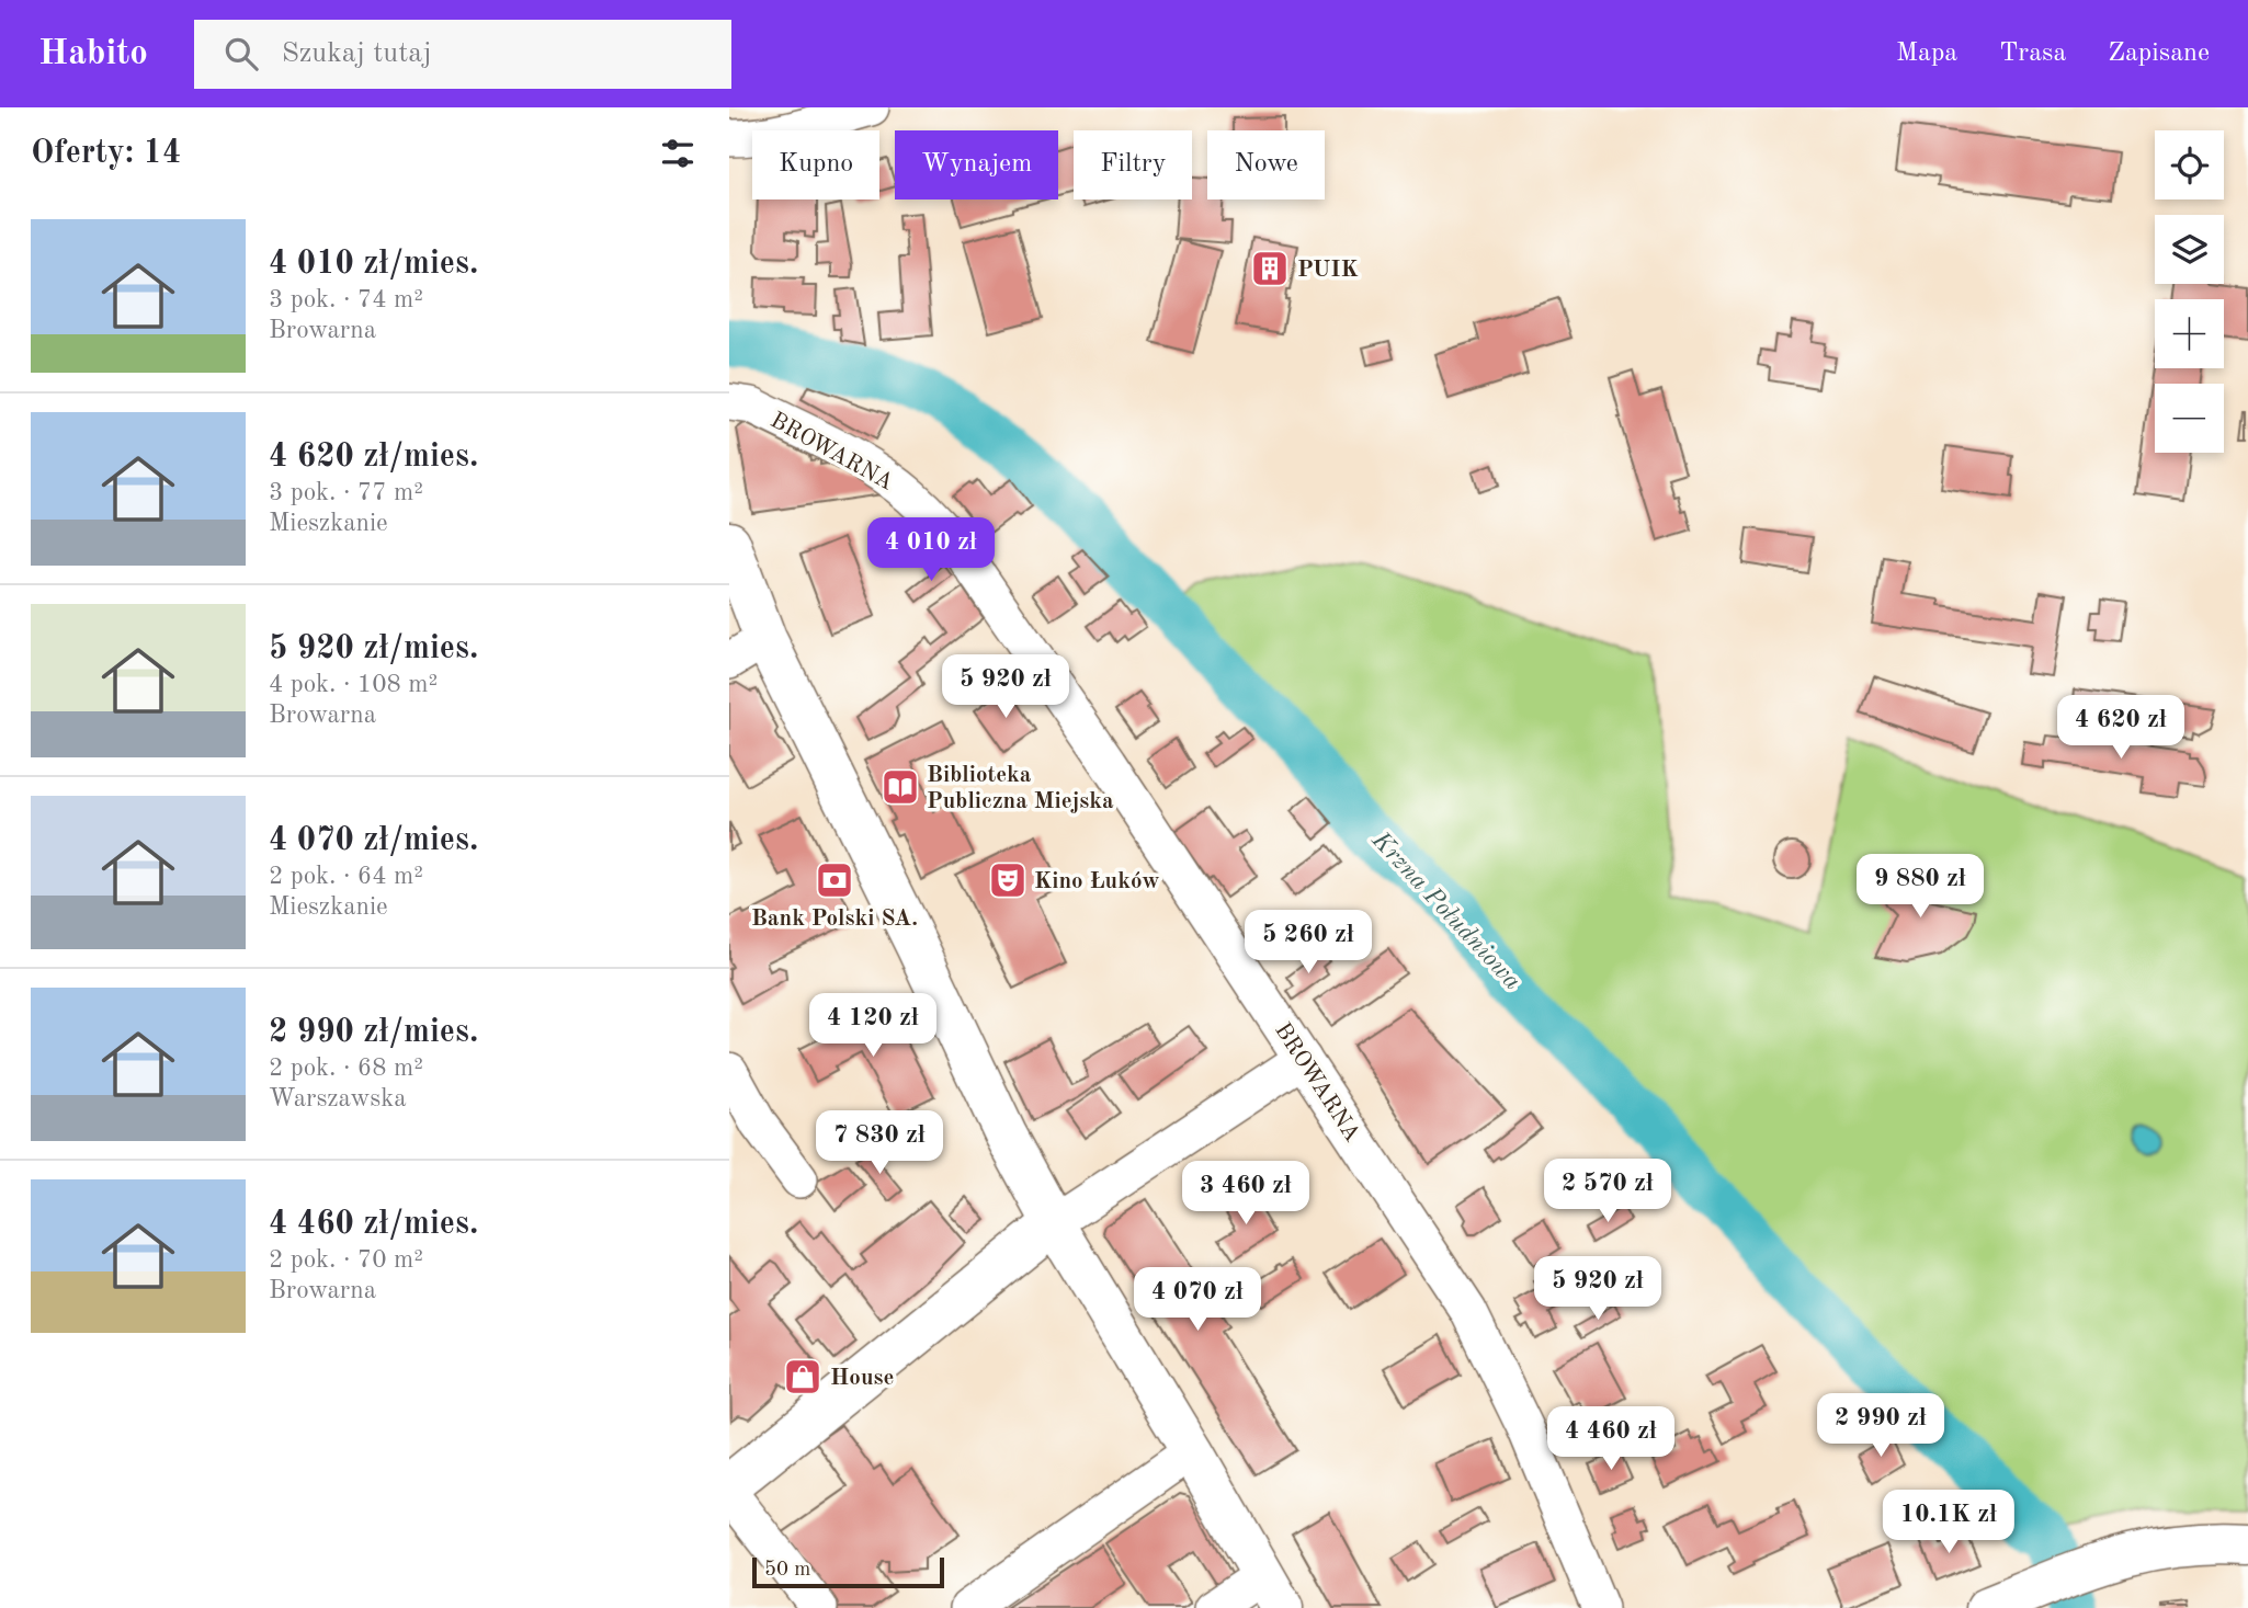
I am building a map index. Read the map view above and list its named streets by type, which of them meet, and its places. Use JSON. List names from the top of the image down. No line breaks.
{"streets":{"street":["BROWARNA"]},"water":["Krzna Południowa"],"places":{"building":["PUIK"],"library":["Biblioteka Publiczna Miejska"],"bank":["Bank Polski SA."],"theatre":["Kino Łuków"],"shop":["House"]},"scale_bar":"50 m","page":{"header":"Habito","search":"Szukaj tutaj","nav":["Mapa","Trasa","Zapisane"],"heading":"Oferty: 14","map_buttons":["+","−"],"chip":["Kupno","Wynajem","Filtry","Nowe"],"list":[{"name":"4 010 zł/mies.","note":"3 pok. · 74 m² · Browarna"},{"name":"4 620 zł/mies.","note":"3 pok. · 77 m² · Mieszkanie"},{"name":"5 920 zł/mies.","note":"4 pok. · 108 m² · Browarna"},{"name":"4 070 zł/mies.","note":"2 pok. · 64 m² · Mieszkanie"},{"name":"2 990 zł/mies.","note":"2 pok. · 68 m² · Warszawska"},{"name":"4 460 zł/mies.","note":"2 pok. · 70 m² · Browarna"}],"price":["4 010 zł","5 920 zł","4 620 zł","9 880 zł","5 260 zł","4 120 zł","7 830 zł","2 570 zł","3 460 zł","5 920 zł","4 070 zł","2 990 zł","4 460 zł","10.1K zł"],"scale":"50 m"}}
